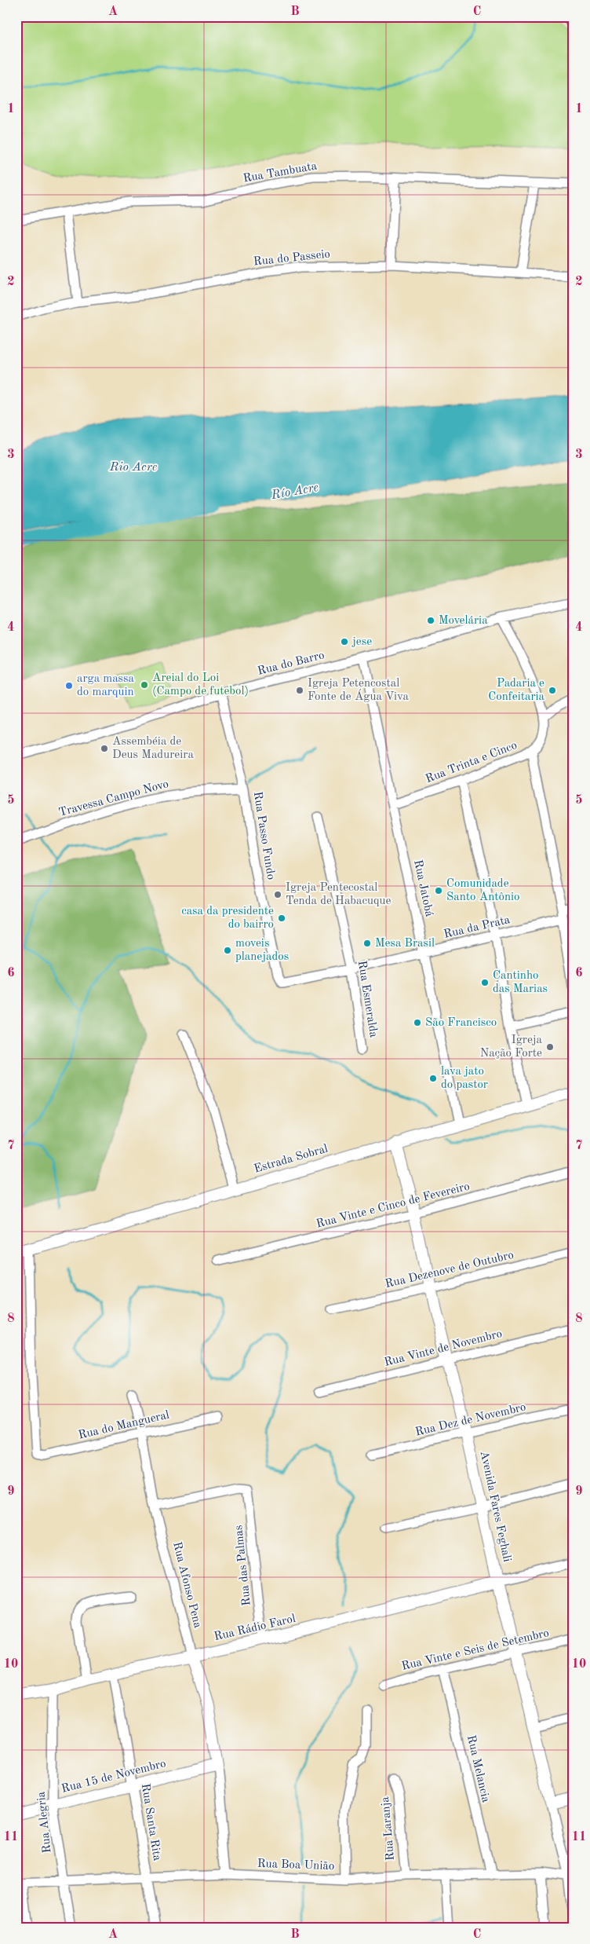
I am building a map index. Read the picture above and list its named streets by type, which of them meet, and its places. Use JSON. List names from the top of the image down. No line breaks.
{"streets":{"street":["Rua Tambuata","Rua do Passeio","Rua do Barro","Rua Trinta e Cinco","Travessa Campo Novo","Rua Passo Fundo","Rua Jatobá","Rua da Prata","Rua Esmeralda","Estrada Sobral","Rua Vinte e Cinco de Fevereiro","Rua Dezenove de Outubro","Rua Vinte de Novembro","Rua Dez de Novembro","Rua do Mangueral","Avenida Fares Feghali","Rua das Palmas","Rua Afonso Pena","Rua Rádio Farol","Rua Vinte e Seis de Setembro","Rua Melancia","Rua 15 de Novembro","Rua Alegria","Rua Santa Rita","Rua Laranja","Rua Boa União"]},"crossings":[["Rua do Barro","Rua Passo Fundo"],["Rua do Barro","Rua Jatobá"],["Rua Trinta e Cinco","Rua Jatobá"],["Travessa Campo Novo","Rua Passo Fundo"],["Rua Passo Fundo","Rua da Prata"],["Rua Jatobá","Rua da Prata"],["Rua Jatobá","Estrada Sobral"],["Rua da Prata","Rua Esmeralda"],["Estrada Sobral","Rua do Mangueral"],["Estrada Sobral","Avenida Fares Feghali"],["Rua Vinte e Cinco de Fevereiro","Avenida Fares Feghali"],["Rua Dezenove de Outubro","Avenida Fares Feghali"],["Rua Vinte de Novembro","Avenida Fares Feghali"],["Rua Dez de Novembro","Avenida Fares Feghali"],["Rua do Mangueral","Rua Afonso Pena"],["Avenida Fares Feghali","Rua Rádio Farol"],["Avenida Fares Feghali","Rua Vinte e Seis de Setembro"],["Avenida Fares Feghali","Rua Boa União"],["Rua das Palmas","Rua Afonso Pena"],["Rua das Palmas","Rua Rádio Farol"],["Rua Afonso Pena","Rua Rádio Farol"],["Rua Afonso Pena","Rua 15 de Novembro"],["Rua Afonso Pena","Rua Boa União"],["Rua Rádio Farol","Rua Alegria"],["Rua Rádio Farol","Rua Santa Rita"],["Rua Vinte e Seis de Setembro","Rua Melancia"],["Rua Melancia","Rua Boa União"],["Rua 15 de Novembro","Rua Alegria"],["Rua 15 de Novembro","Rua Santa Rita"],["Rua Alegria","Rua Boa União"],["Rua Santa Rita","Rua Boa União"],["Rua Laranja","Rua Boa União"]],"water":["Rio Acre","Río Acre"],"places":["Movelária","jese","Areial do Loi (Campo de futebol)","arga massa do marquin","Igreja Petencostal Fonte de Água Viva","Padaria e Confeitaria","Assembéia de Deus Madureira","Comunidade Santo Antônio","Igreja Pentecostal Tenda de Habacuque","casa da presidente do bairro","Mesa Brasil","moveis planejados","Cantinho das Marias","São Francisco","Igreja Nação Forte","lava jato do pastor"],"grid":{"columns":["A","B","C"],"rows":["1","2","3","4","5","6","7","8","9","10","11"]}}
